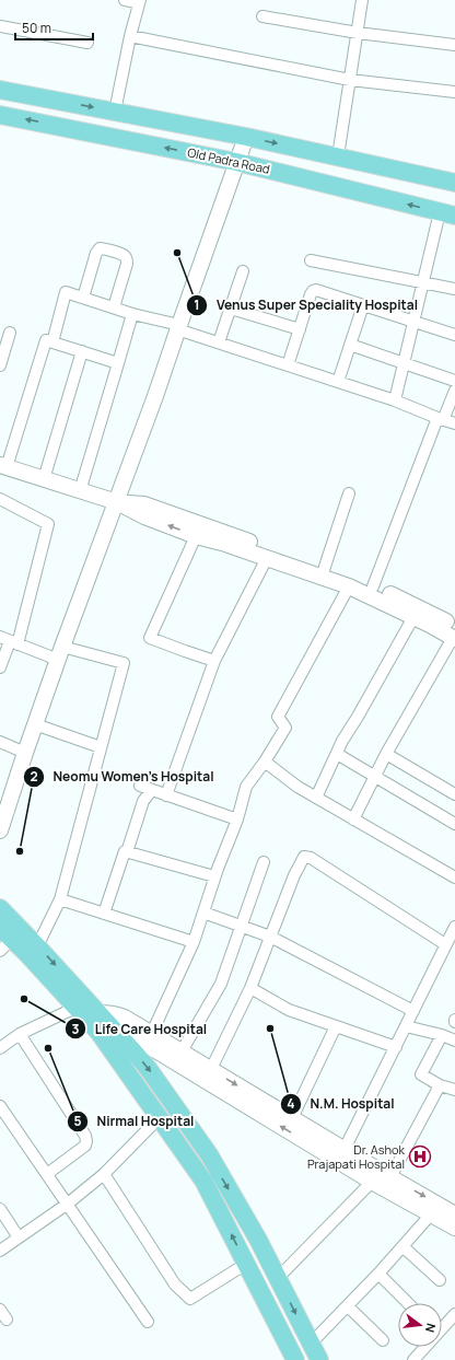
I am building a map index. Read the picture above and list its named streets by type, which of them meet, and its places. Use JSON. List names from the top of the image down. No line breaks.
{"streets":{"main road":["Old Padra Road"]},"places":{"other":["Venus Super Speciality Hospital","Neomu Women's Hospital","Life Care Hospital","N.M. Hospital","Nirmal Hospital"],"hospital":["Dr. Ashok Prajapati Hospital"]},"scale_bar":"50 m","north":"right"}
